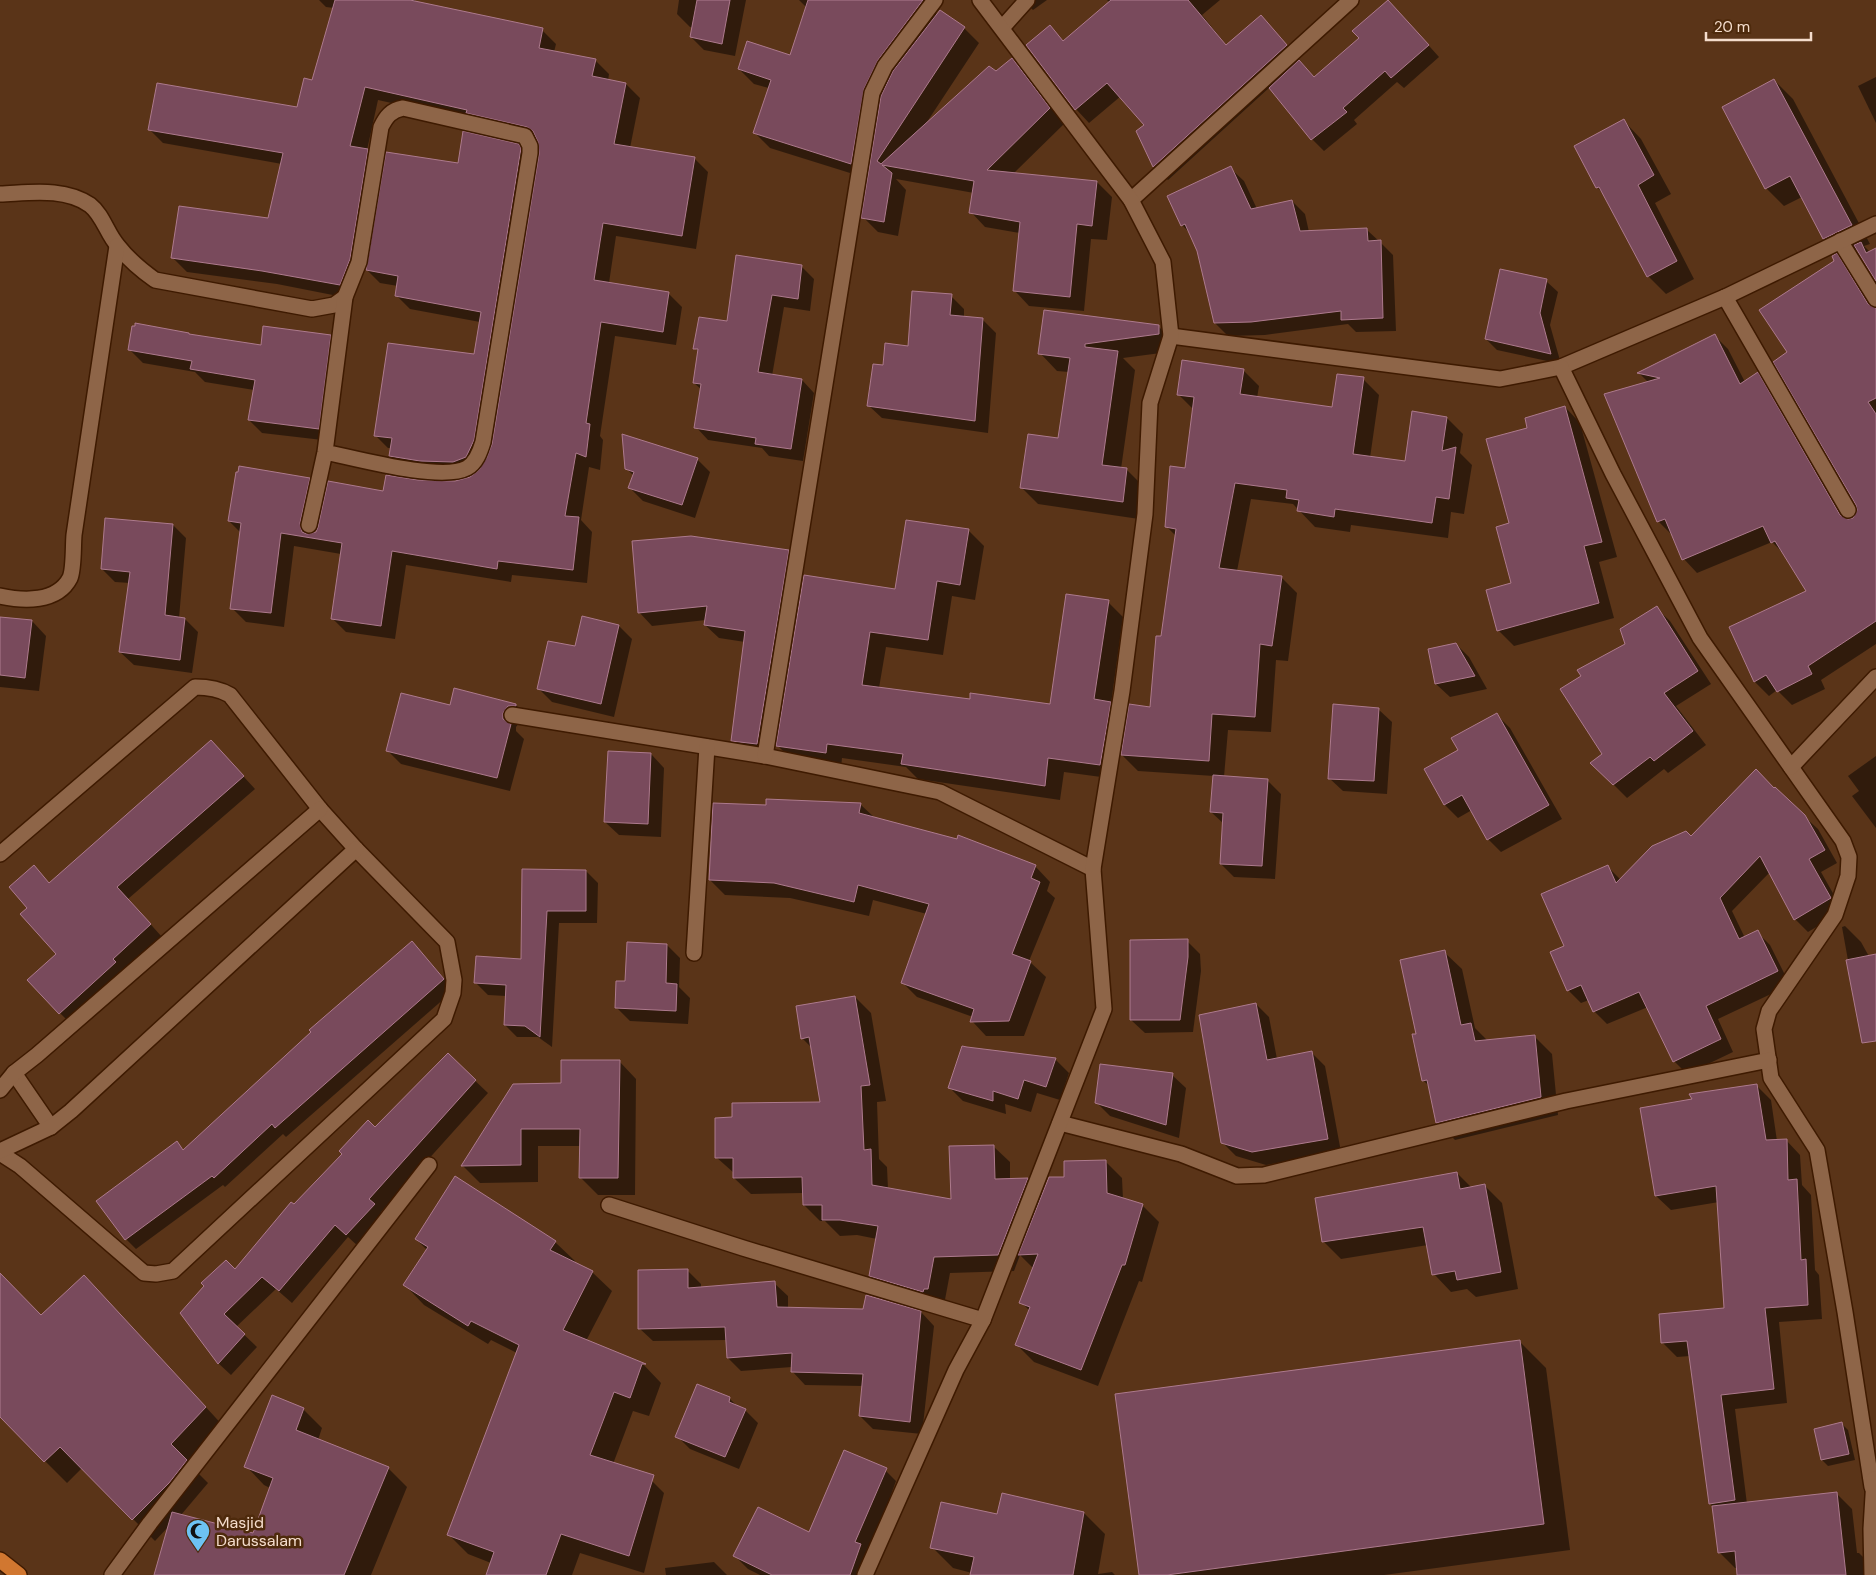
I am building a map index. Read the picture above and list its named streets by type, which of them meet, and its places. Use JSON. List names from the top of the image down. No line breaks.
{"places":{"mosque":["Masjid Darussalam"]},"scale_bar":"20 m"}
